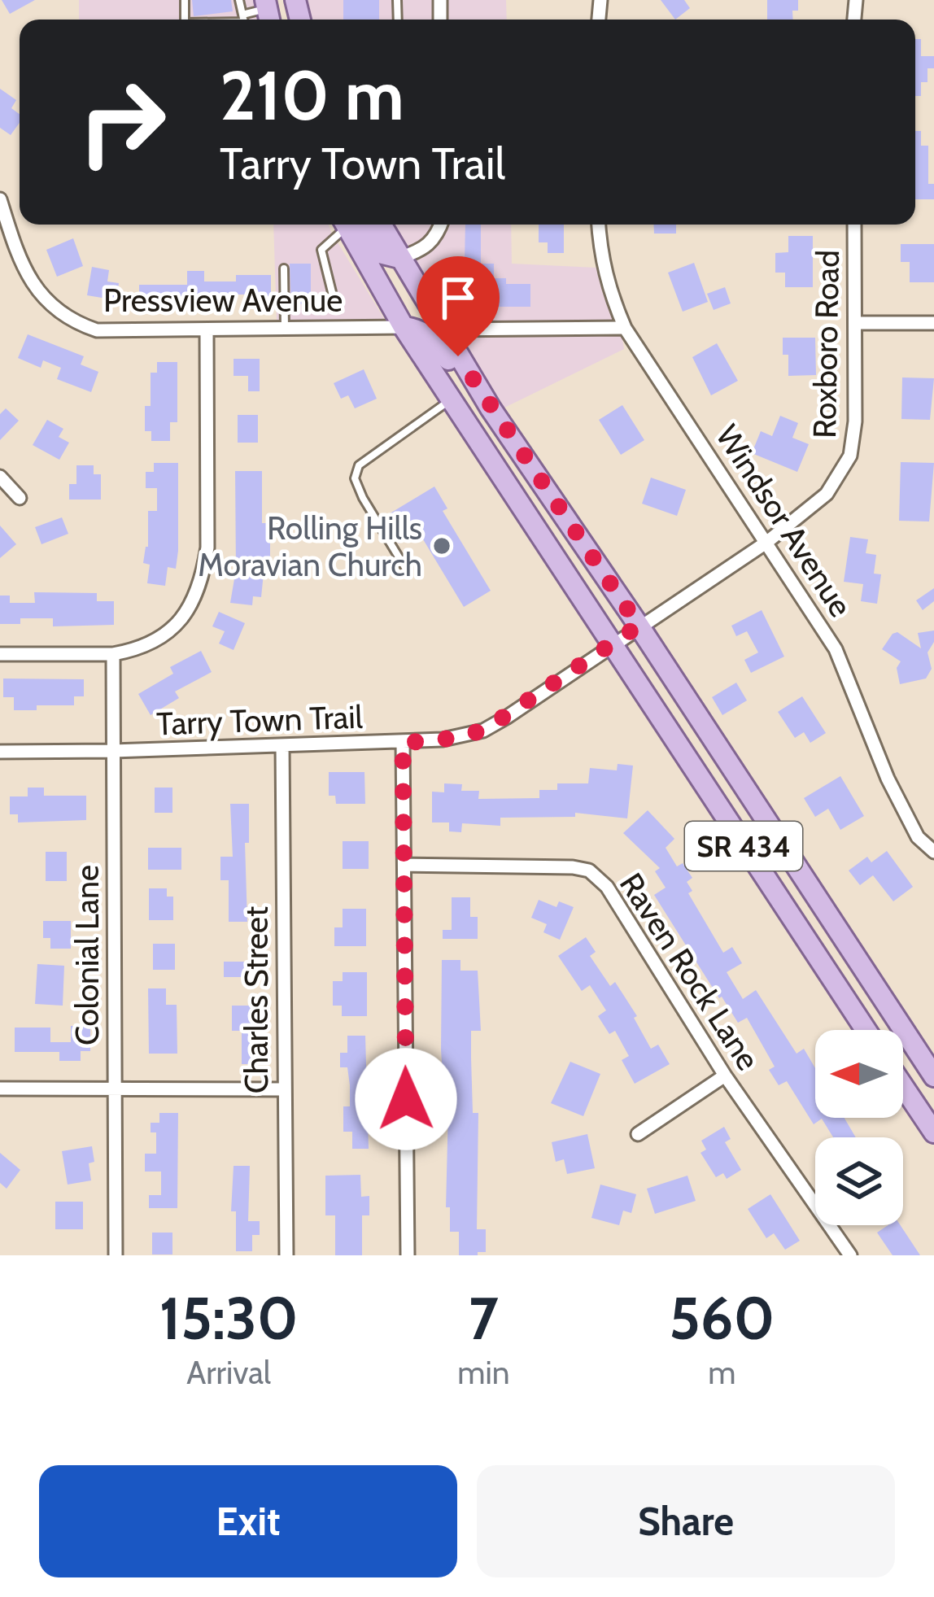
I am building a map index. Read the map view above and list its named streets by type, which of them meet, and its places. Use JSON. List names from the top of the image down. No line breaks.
{"streets":{"main road":["SR 434"],"street":["Pressview Avenue","Roxboro Road","Windsor Avenue","Tarry Town Trail","Colonial Lane","Raven Rock Lane","Charles Street"]},"crossings":[["Pressview Avenue","SR 434"],["Roxboro Road","Windsor Avenue"],["Roxboro Road","Tarry Town Trail"],["Roxboro Road","SR 434"],["Tarry Town Trail","SR 434"],["Tarry Town Trail","Colonial Lane"],["Tarry Town Trail","Charles Street"]],"places":["Rolling Hills Moravian Church"],"north":"left","page":{"turn":["210 m","Tarry Town Trail"],"eta":["15:30","Arrival","7","min","560","m"],"buttons":["Exit","Share"]}}
